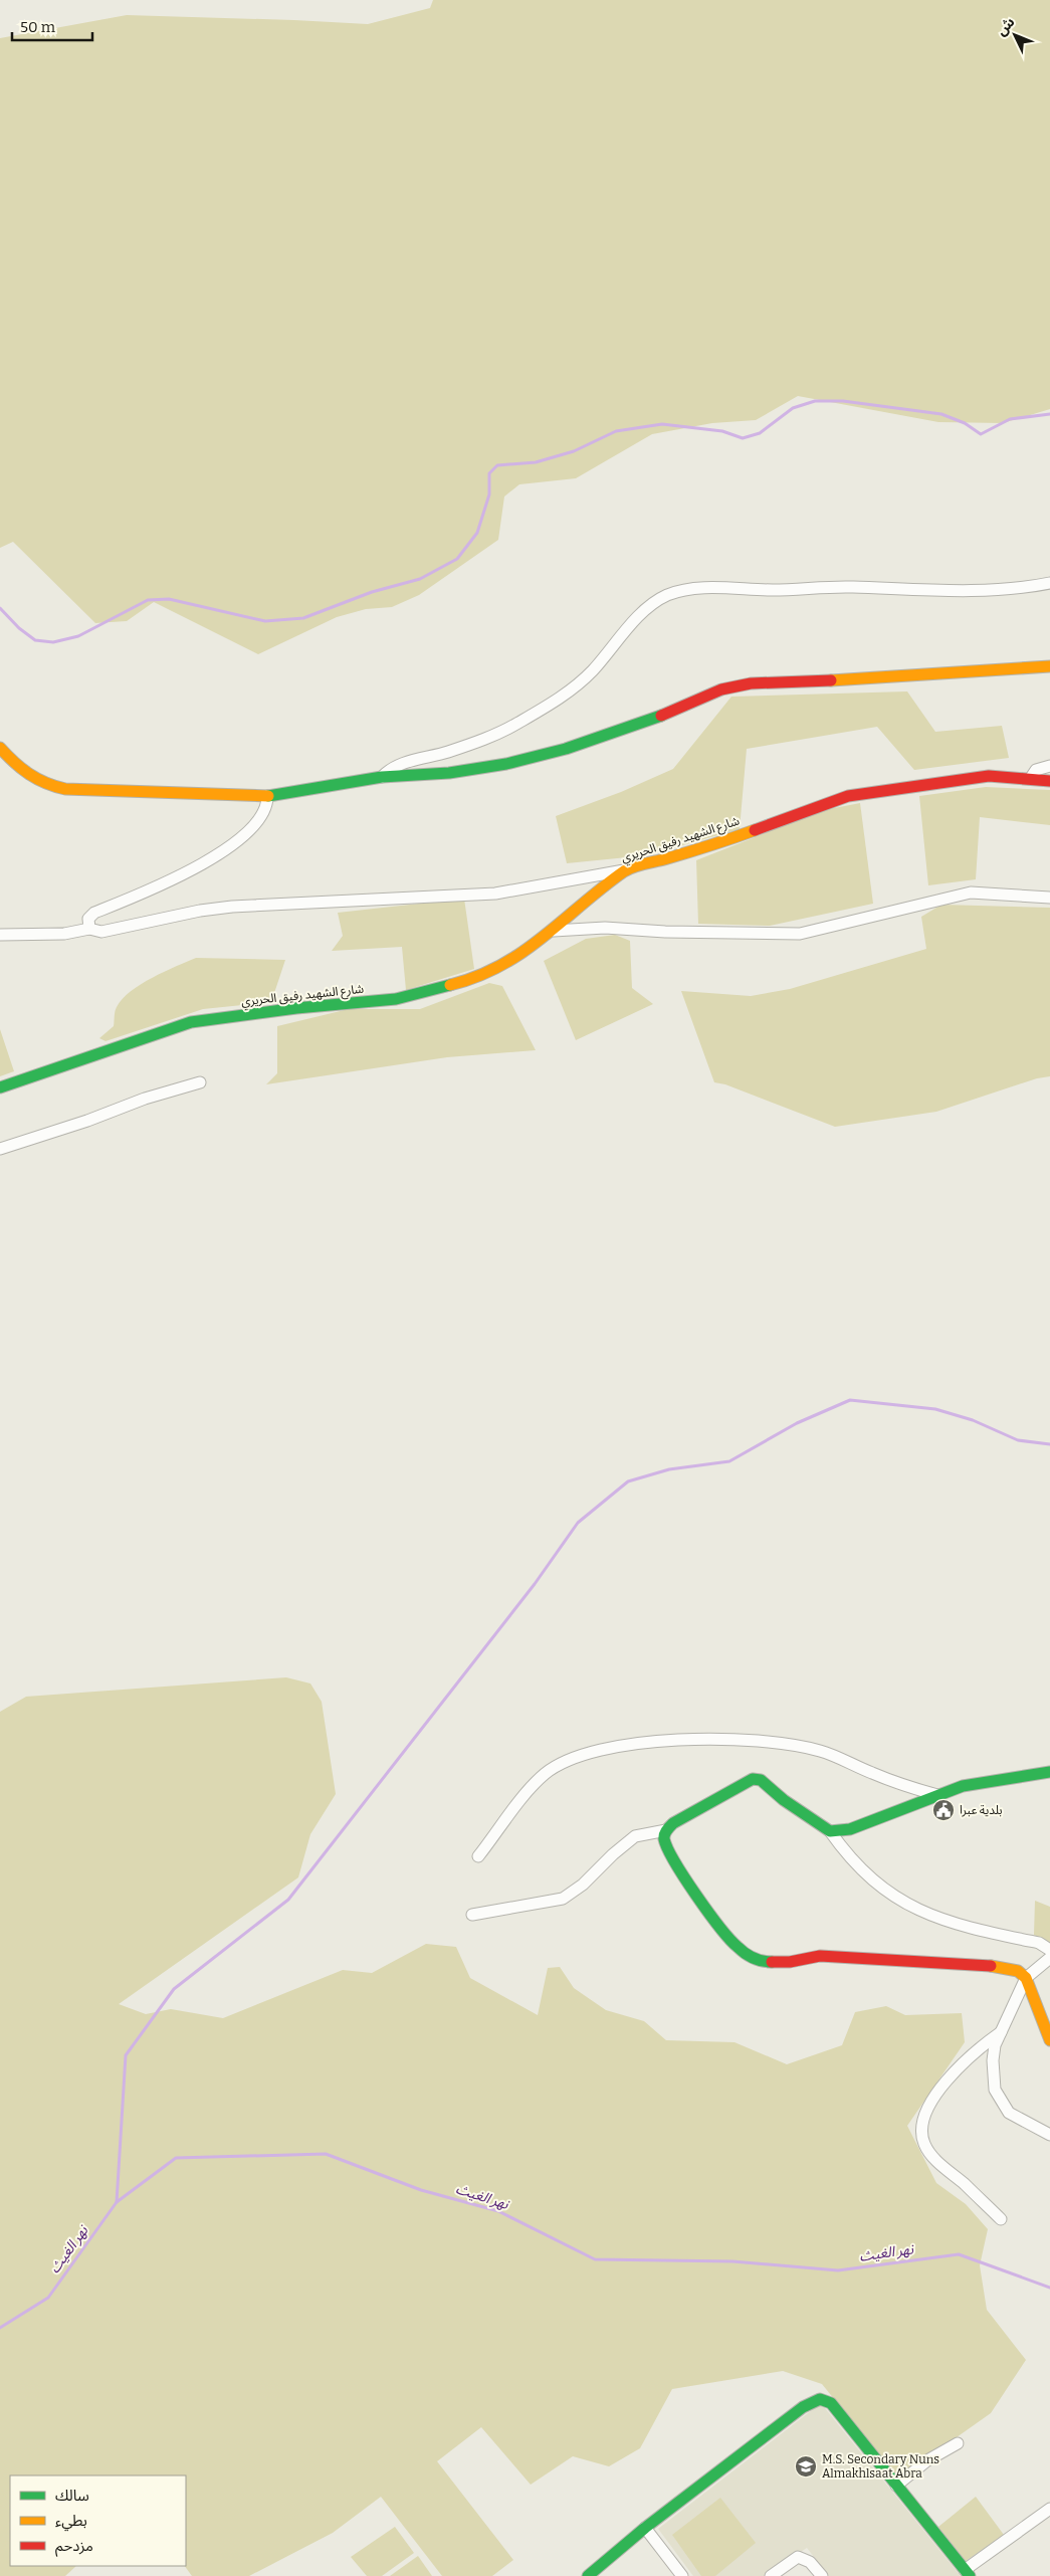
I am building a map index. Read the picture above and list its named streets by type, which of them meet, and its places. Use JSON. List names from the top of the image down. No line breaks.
{"streets":{"street":["شارع الشهيد رفيق الحريري"]},"water":["نهر الغيث"],"places":{"public building":["بلدية عبرا"],"school or university":["M.S. Secondary Nuns Almakhlsaat Abra"]},"legend":["سالك","بطيء","مزدحم"],"scale_bar":"50 m","north":"top left"}
